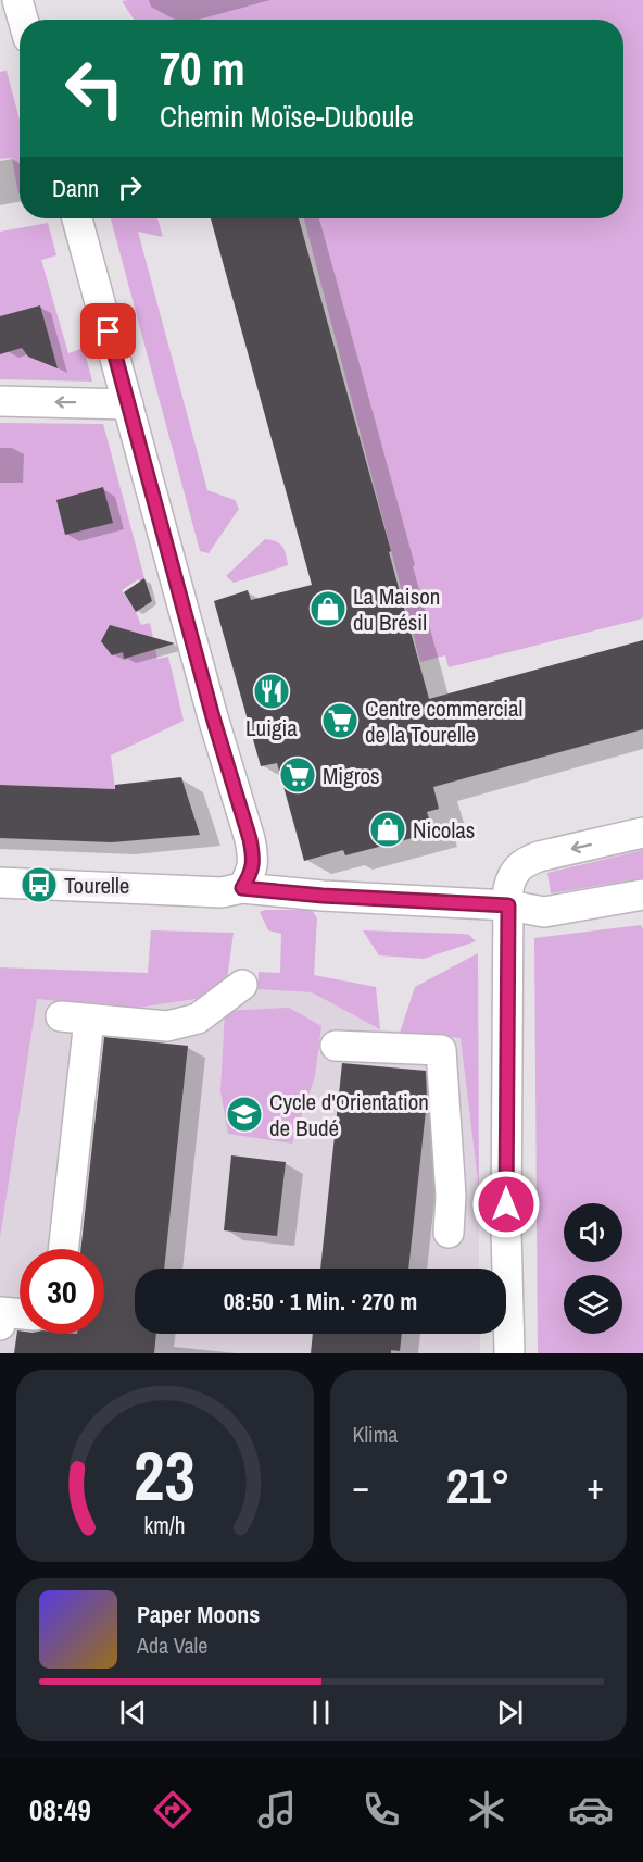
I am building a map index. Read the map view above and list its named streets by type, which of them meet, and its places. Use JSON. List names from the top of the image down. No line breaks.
{"places":{"shop":["La Maison du Brésil","Nicolas"],"restaurant":["Luigia"],"supermarket":["Centre commercial de la Tourelle","Migros"],"bus stop":["Tourelle"],"school or university":["Cycle d'Orientation de Budé"]},"page":{"turn":["70 m","Chemin Moïse-Duboule"],"then":"Dann","limit":"30","trip":"08:50 · 1 Min. · 270 m","tile":"Klima","heat":["−","21°","+"],"song":["Paper Moons","Ada Vale"],"tabs":"08:49","gauge":["23","km/h"]}}
